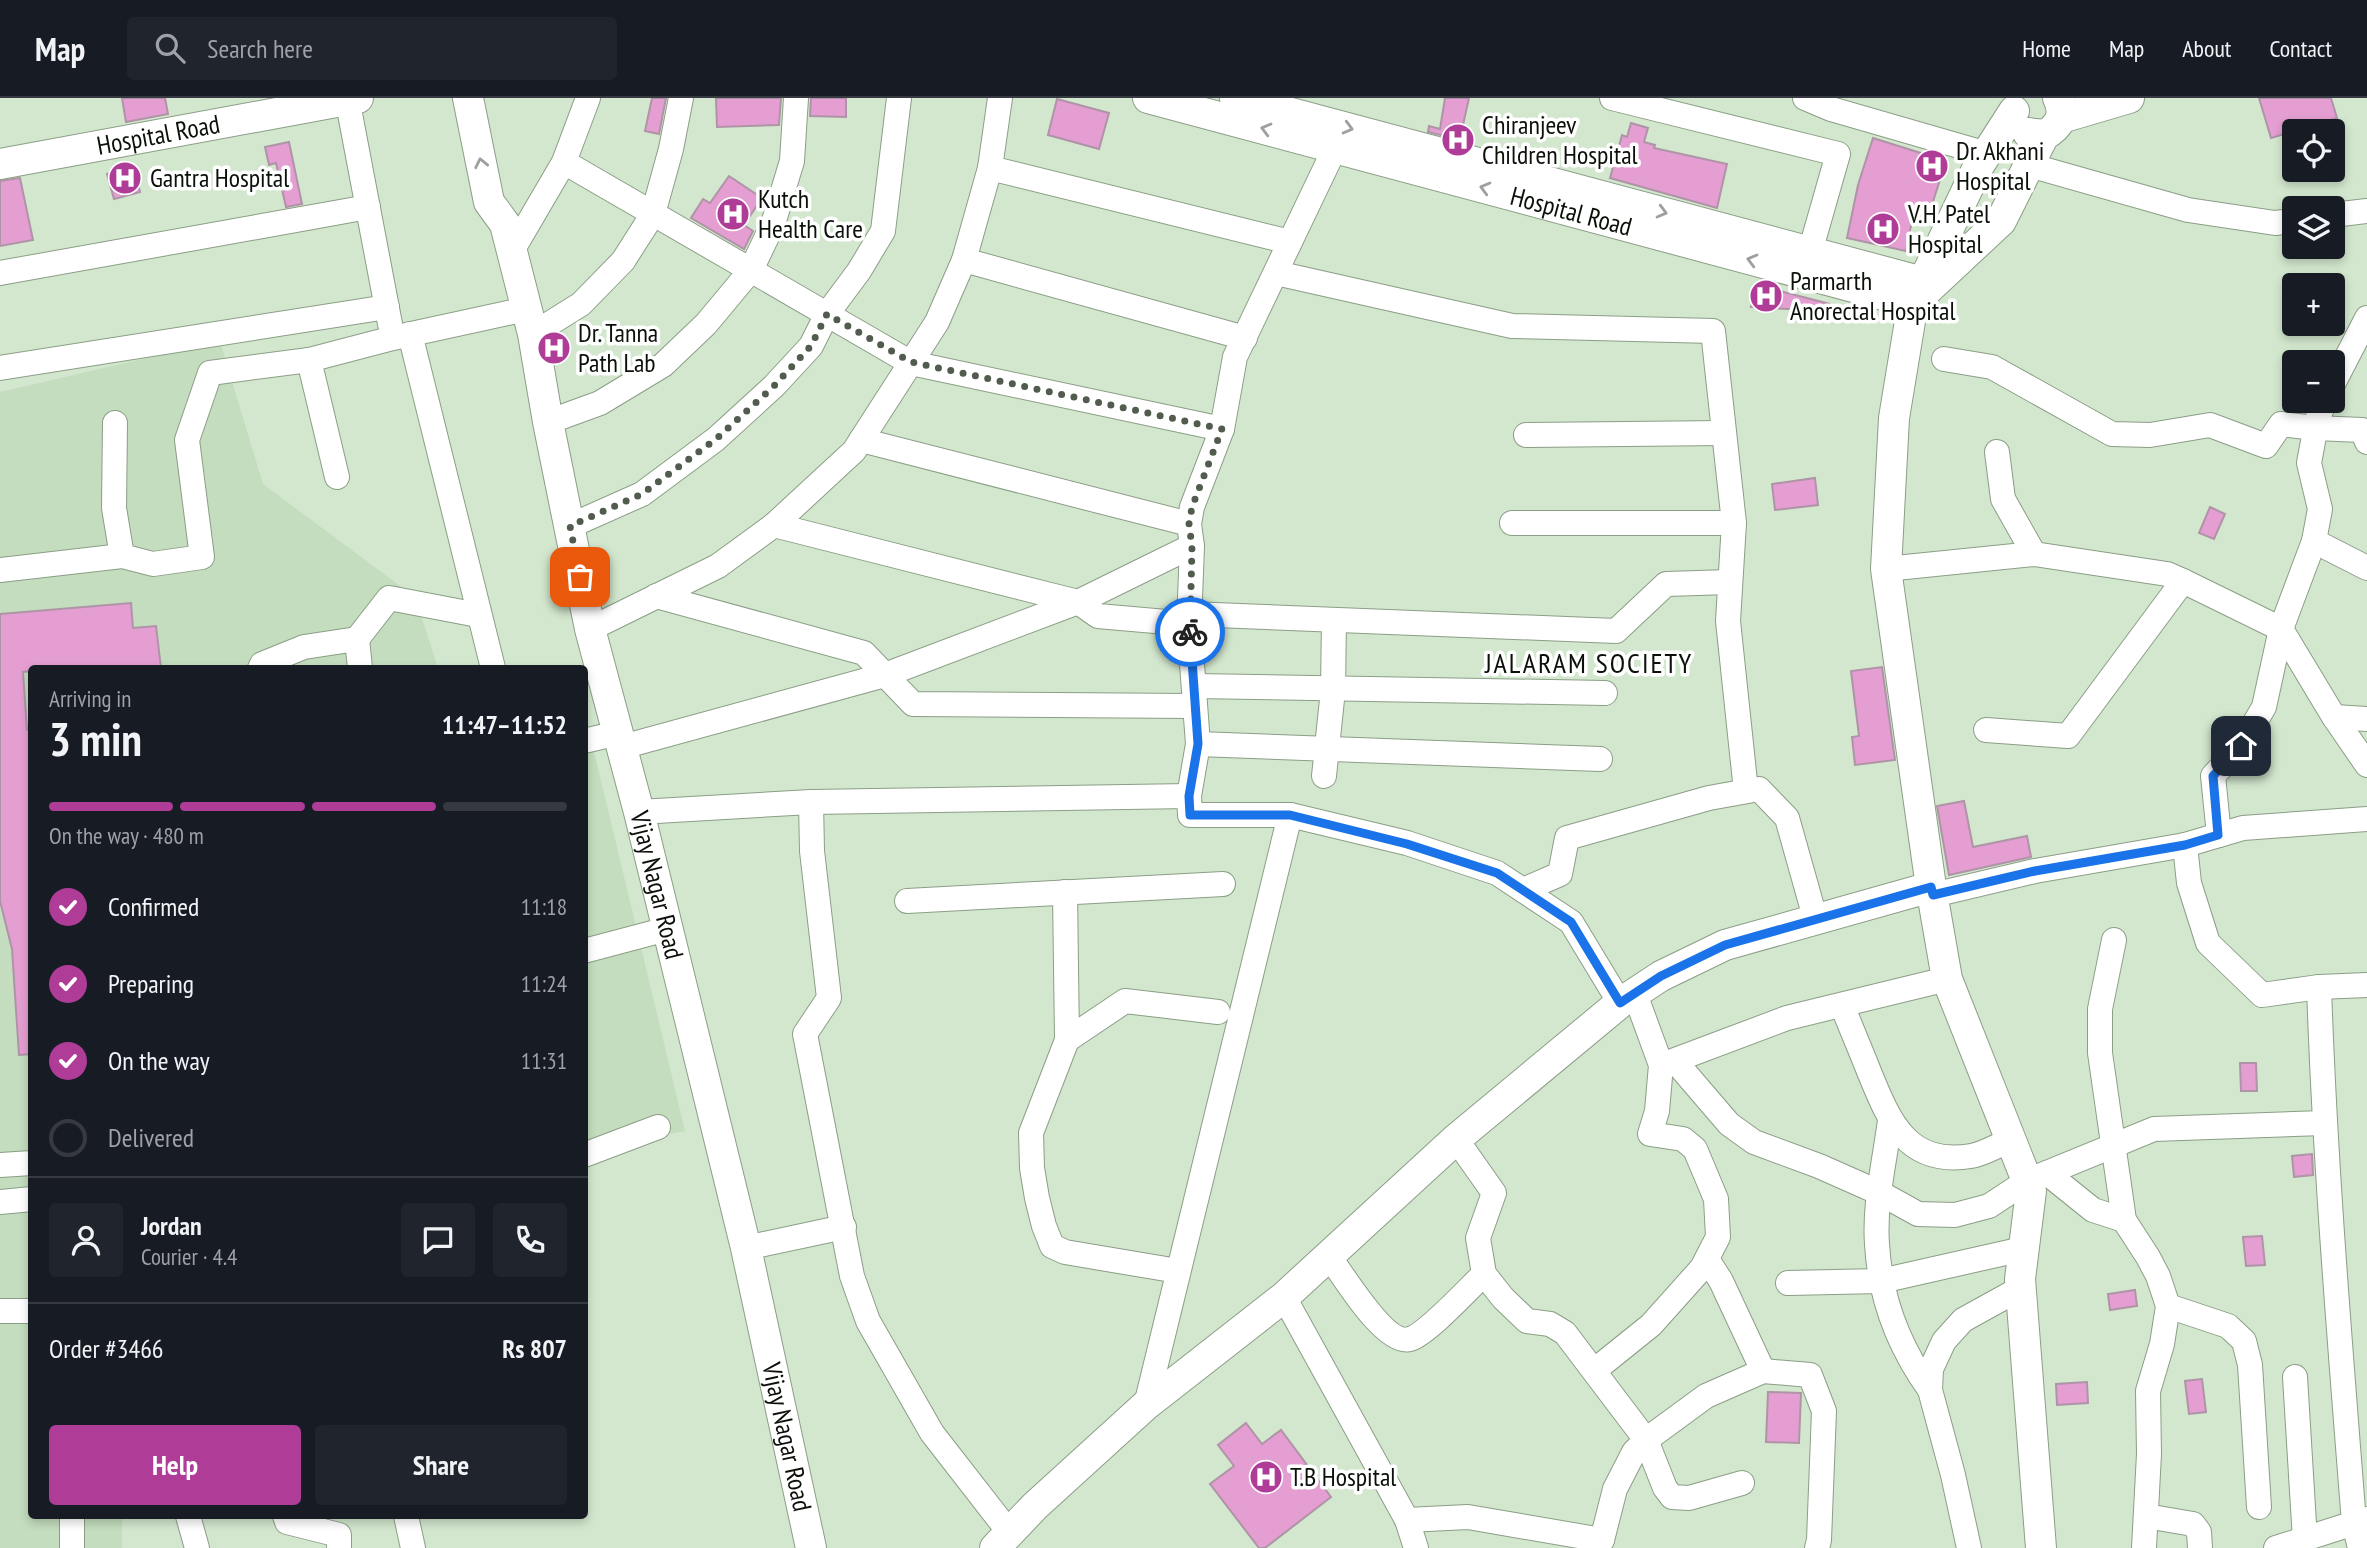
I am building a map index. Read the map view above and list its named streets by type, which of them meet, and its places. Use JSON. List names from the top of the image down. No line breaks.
{"streets":{"street":["Hospital Road","Vijay Nagar Road"]},"districts":["JALARAM SOCIETY"],"places":{"hospital":["Chiranjeev Children Hospital","Dr. Akhani Hospital","Gantra Hospital","Kutch Health Care","V.H. Patel Hospital","Parmarth Anorectal Hospital","Dr. Tanna Path Lab","T.B Hospital"]},"page":{"header":"Map","search":"Search here","nav":["Home","Map","About","Contact"],"map_buttons":["+","−"],"heading":["3 min","Arriving in","11:47–11:52"],"panel":["Jordan","Courier · 4.4","Order #3466","Rs 807"],"bar":"On the way · 480 m","list":[["Confirmed","11:18"],["Preparing","11:24"],["On the way","11:31"],"Delivered"],"buttons":["Help","Share"]}}
